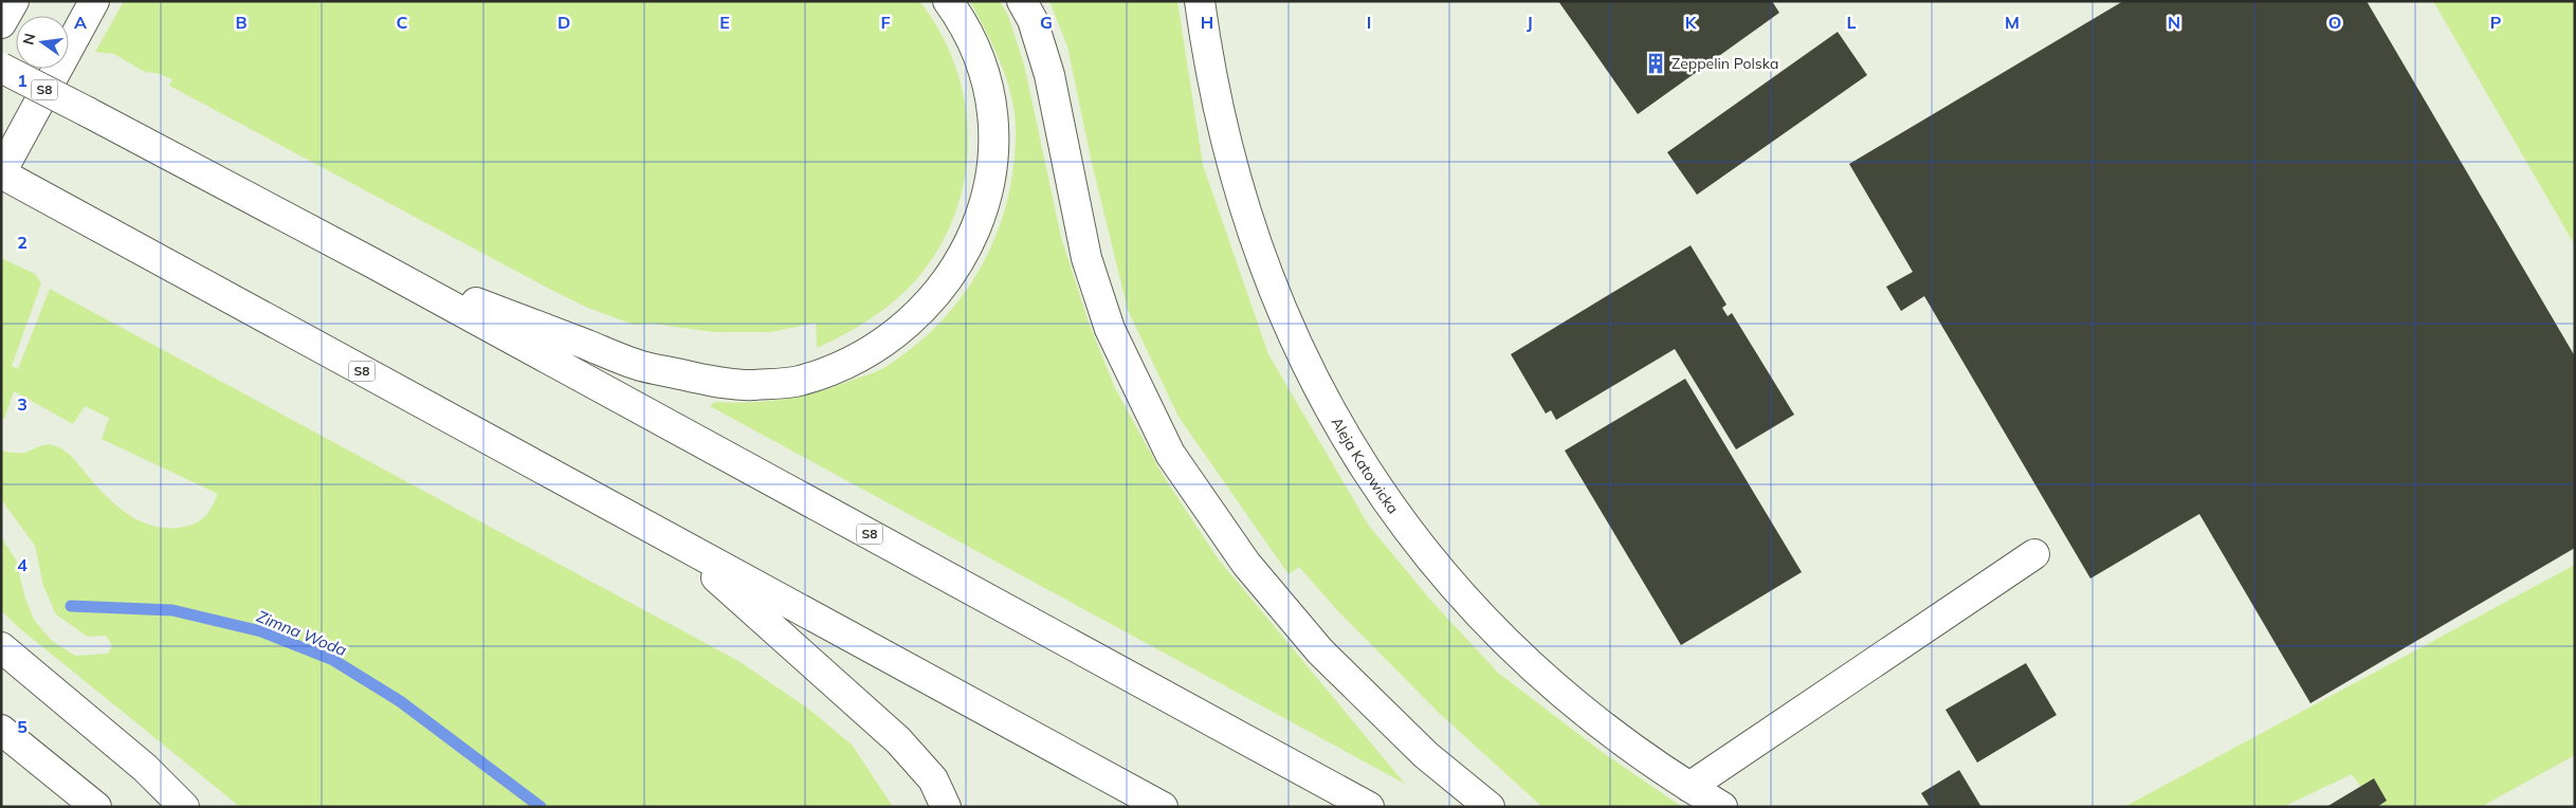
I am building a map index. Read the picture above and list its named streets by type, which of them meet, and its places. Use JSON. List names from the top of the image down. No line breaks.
{"streets":{"main road":["S8","Aleja Katowicka"]},"water":["Zimna Woda"],"places":{"building":["Zeppelin Polska"]},"north":"left","grid":{"columns":["A","B","C","D","E","F","G","H","I","J","K","L","M","N","O","P"],"rows":["1","2","3","4","5"]}}
